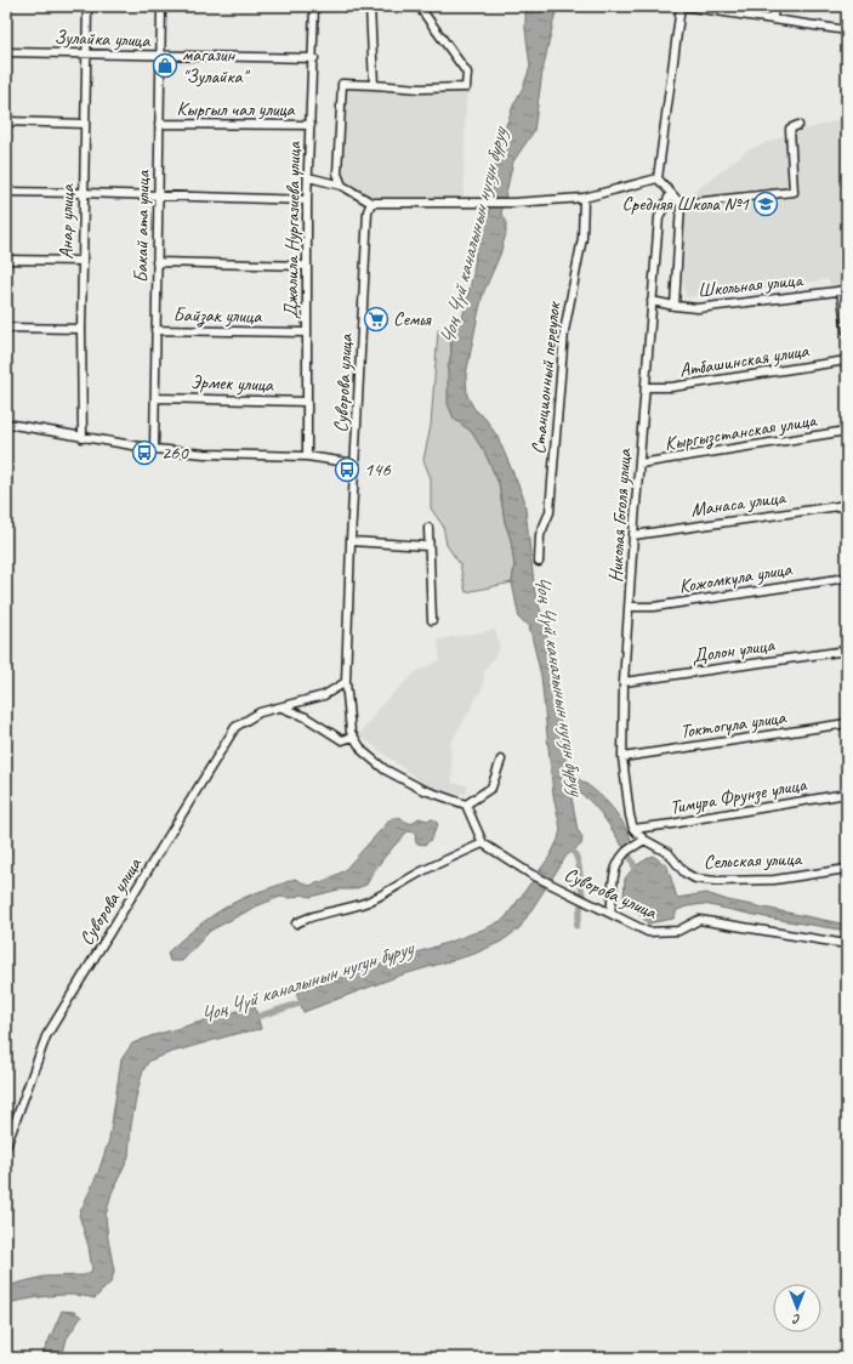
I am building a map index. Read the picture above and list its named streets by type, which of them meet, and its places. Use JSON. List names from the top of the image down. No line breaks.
{"streets":{"street":["Зулайка улица","Кыргыл чал улица","Анар улица","Бакай ата улица","Джалила Нургазиева улица","Школьная улица","Байзак улица","Атбашинская улица","Станционный переулок","Эрмек улица","Суворова улица","Кыргызстанская улица","Манаса улица","Николая Гоголя улица","Кожомкула улица","Долон улица","Токтогула улица","Тимура Фрунзе улица","Сельская улица"]},"crossings":[["Зулайка улица","Анар улица"],["Зулайка улица","Бакай ата улица"],["Зулайка улица","Джалила Нургазиева улица"],["Кыргыл чал улица","Бакай ата улица"],["Кыргыл чал улица","Джалила Нургазиева улица"],["Бакай ата улица","Байзак улица"],["Бакай ата улица","Эрмек улица"],["Джалила Нургазиева улица","Байзак улица"],["Джалила Нургазиева улица","Эрмек улица"],["Атбашинская улица","Николая Гоголя улица"],["Кыргызстанская улица","Николая Гоголя улица"],["Манаса улица","Николая Гоголя улица"],["Николая Гоголя улица","Кожомкула улица"],["Николая Гоголя улица","Долон улица"],["Николая Гоголя улица","Токтогула улица"],["Николая Гоголя улица","Тимура Фрунзе улица"]],"water":["Чоң Чүй каналынын нугун буруу"],"places":{"shop":["магазин \"Зулайка\""],"school or university":["Средняя Школа №1"],"supermarket":["Семья"],"bus stop":["260","146"]},"north":"bottom"}
